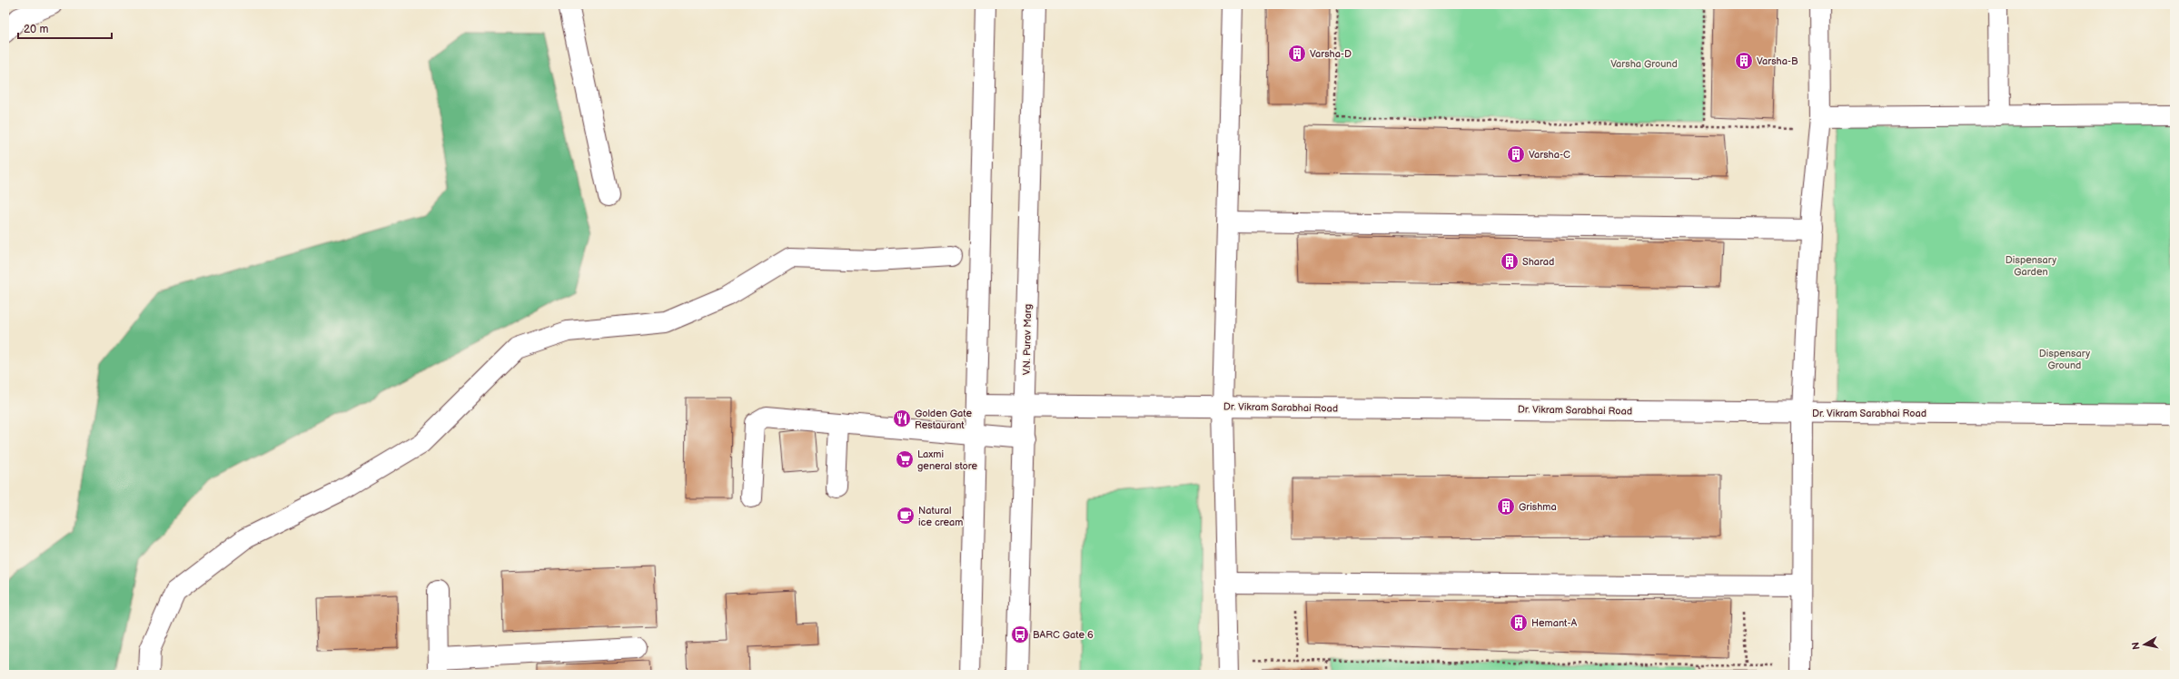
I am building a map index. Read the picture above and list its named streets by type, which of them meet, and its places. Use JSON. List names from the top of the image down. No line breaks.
{"streets":{"street":["V.N. Purav Marg","Dr. Vikram Sarabhai Road"]},"crossings":[["V.N. Purav Marg","Dr. Vikram Sarabhai Road"]],"parks":["Varsha Ground","Dispensary Garden","Dispensary Ground"],"places":{"building":["Varsha-D","Varsha-B","Varsha-C","Sharad","Grishma","Hemant-A"],"restaurant":["Golden Gate Restaurant"],"supermarket":["Laxmi general store"],"cafe":["Natural ice cream"],"bus stop":["BARC Gate 6"]},"scale_bar":"20 m","north":"left"}
